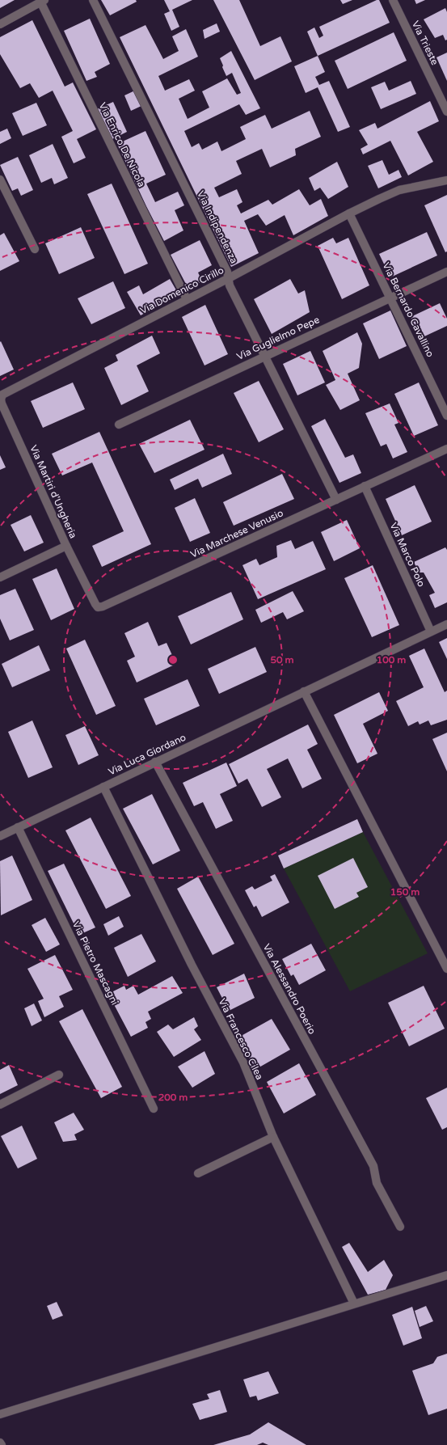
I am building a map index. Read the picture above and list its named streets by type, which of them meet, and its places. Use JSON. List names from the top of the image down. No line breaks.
{"streets":{"street":["Via Trieste","Via Enrico De Nicola","Via Indipendenza","Via Domenico Cirillo","Via Bernardo Cavallino","Via Guglielmo Pepe","Via Martiri d'Ungheria","Via Marchese Venusio","Via Marco Polo","Via Luca Giordano","Via Pietro Mascagni","Via Alessandro Poerio","Via Francesco Cilea"]},"crossings":[["Via Indipendenza","Via Domenico Cirillo"],["Via Indipendenza","Via Guglielmo Pepe"],["Via Indipendenza","Via Marchese Venusio"],["Via Domenico Cirillo","Via Bernardo Cavallino"],["Via Domenico Cirillo","Via Martiri d'Ungheria"],["Via Bernardo Cavallino","Via Guglielmo Pepe"],["Via Martiri d'Ungheria","Via Marchese Venusio"],["Via Marchese Venusio","Via Marco Polo"],["Via Marco Polo","Via Luca Giordano"],["Via Luca Giordano","Via Pietro Mascagni"],["Via Luca Giordano","Via Alessandro Poerio"],["Via Luca Giordano","Via Francesco Cilea"]],"rings":["50 m","100 m","150 m","200 m"]}
